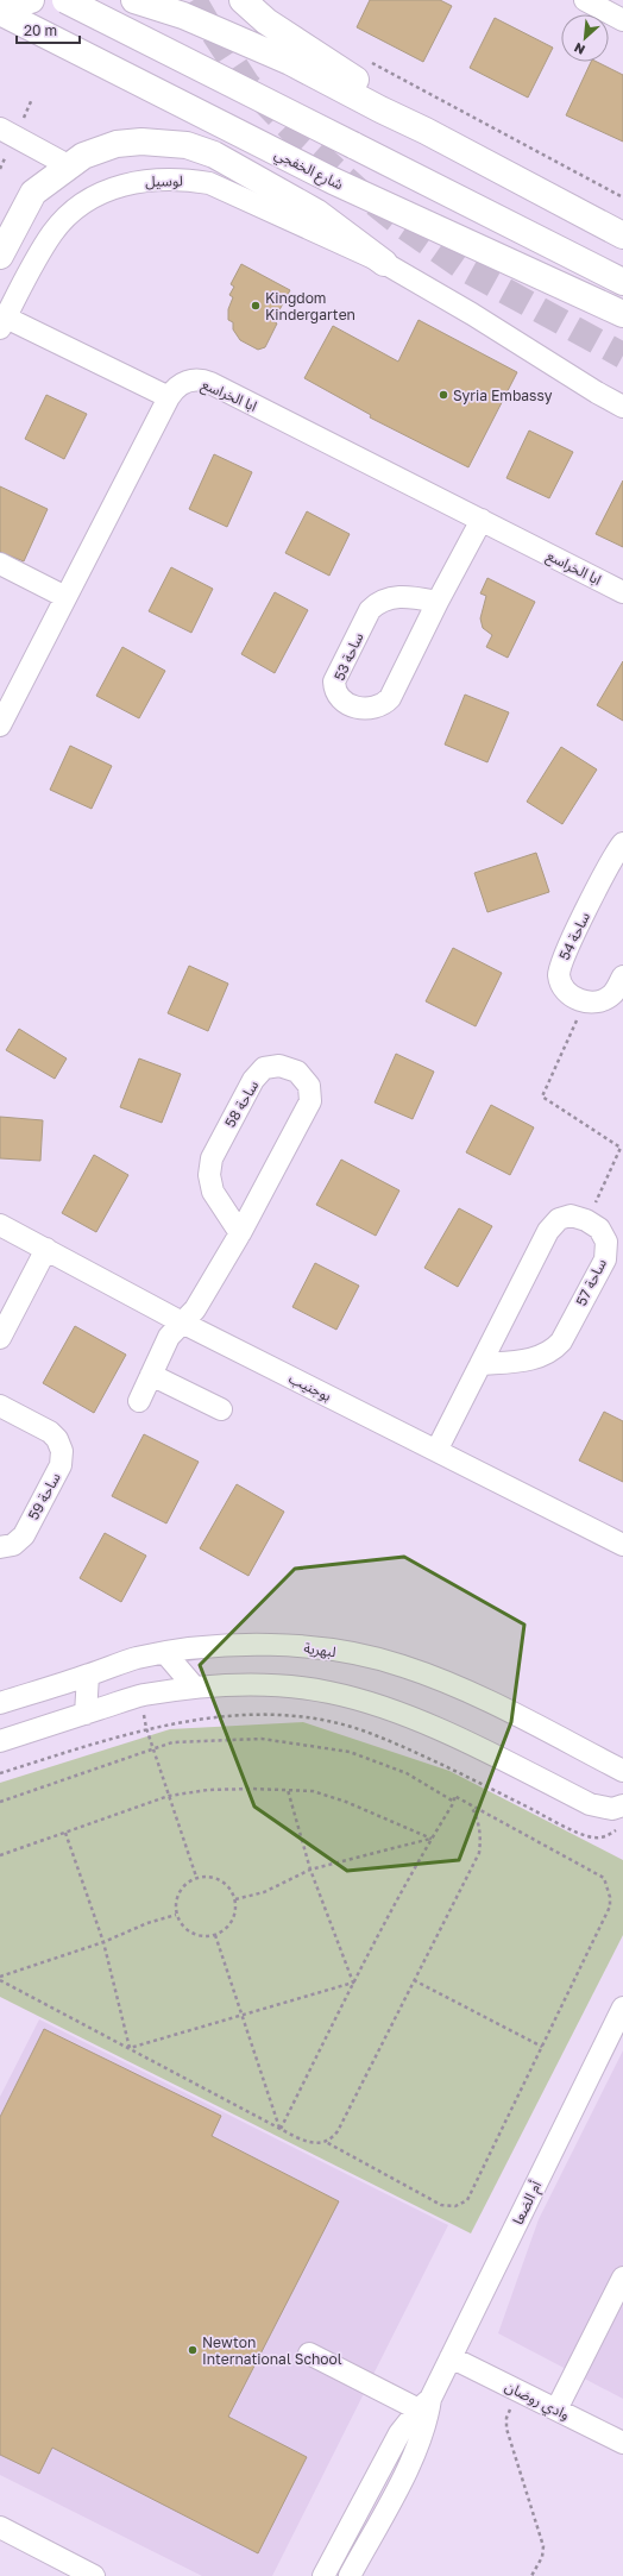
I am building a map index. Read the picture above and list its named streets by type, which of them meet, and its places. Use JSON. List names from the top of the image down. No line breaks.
{"streets":{"highway":["شارع الخفجي"],"street":["لوسيل","ابا الخراسع","ساحة 53","ساحة 54","ساحة 58","ساحة 57","بوجنيب","ساحة 59","لبهرية","أم الضعا","وادي روضان"]},"crossings":[["ابا الخراسع","ساحة 53"],["ساحة 58","بوجنيب"],["أم الضعا","وادي روضان"]],"places":["Kingdom Kindergarten","Syria Embassy","Newton International School"],"scale_bar":"20 m","north":"bottom left"}
